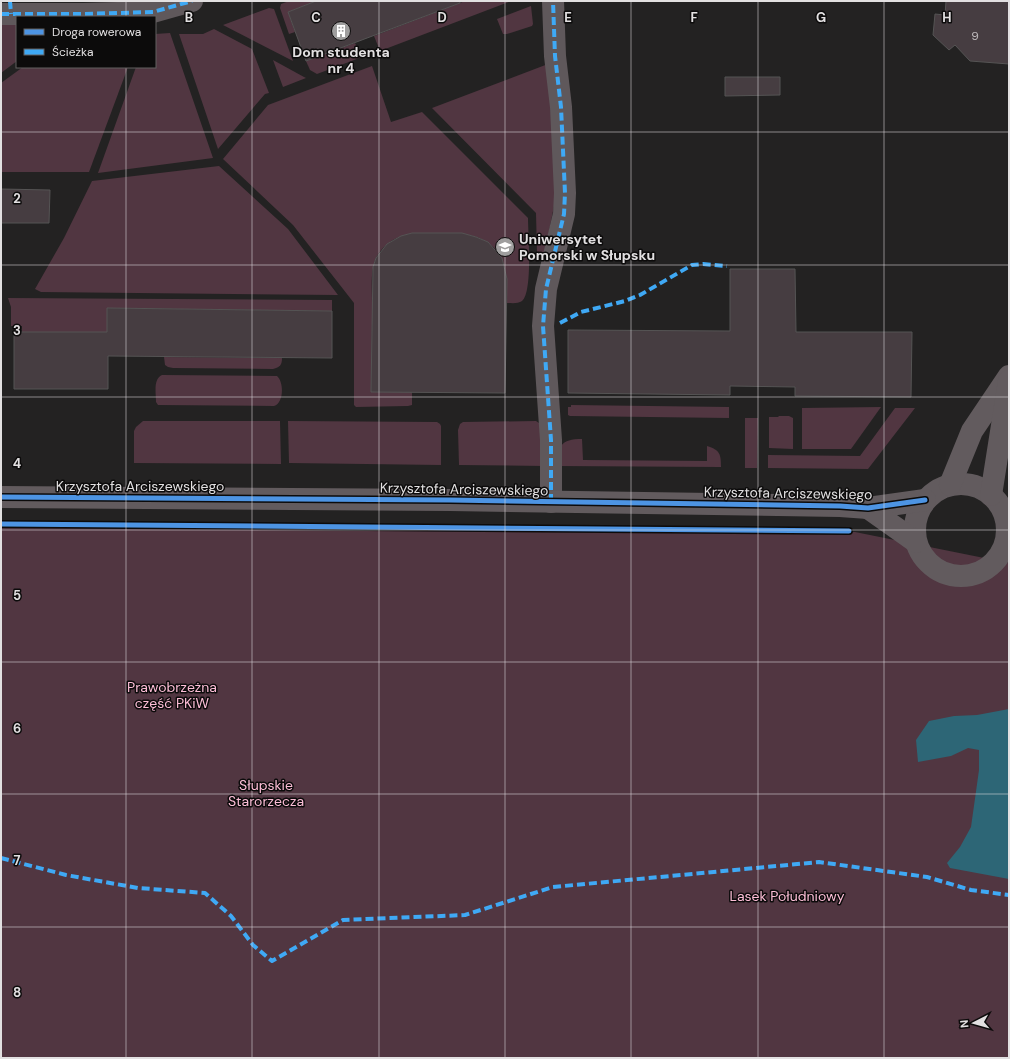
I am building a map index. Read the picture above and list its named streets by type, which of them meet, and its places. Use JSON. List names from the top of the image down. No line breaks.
{"streets":{"street":["Krzysztofa Arciszewskiego"]},"parks":["Prawobrzeżna część PKiW","Słupskie Starorzecza","Lasek Południowy"],"places":{"building":["Dom studenta nr 4"],"school or university":["Uniwersytet Pomorski w Słupsku"]},"house_numbers":["9"],"legend":["Droga rowerowa","Ścieżka"],"north":"left","grid":{"columns":["B","C","D","E","F","G","H"],"rows":["2","3","4","5","6","7","8"]}}
